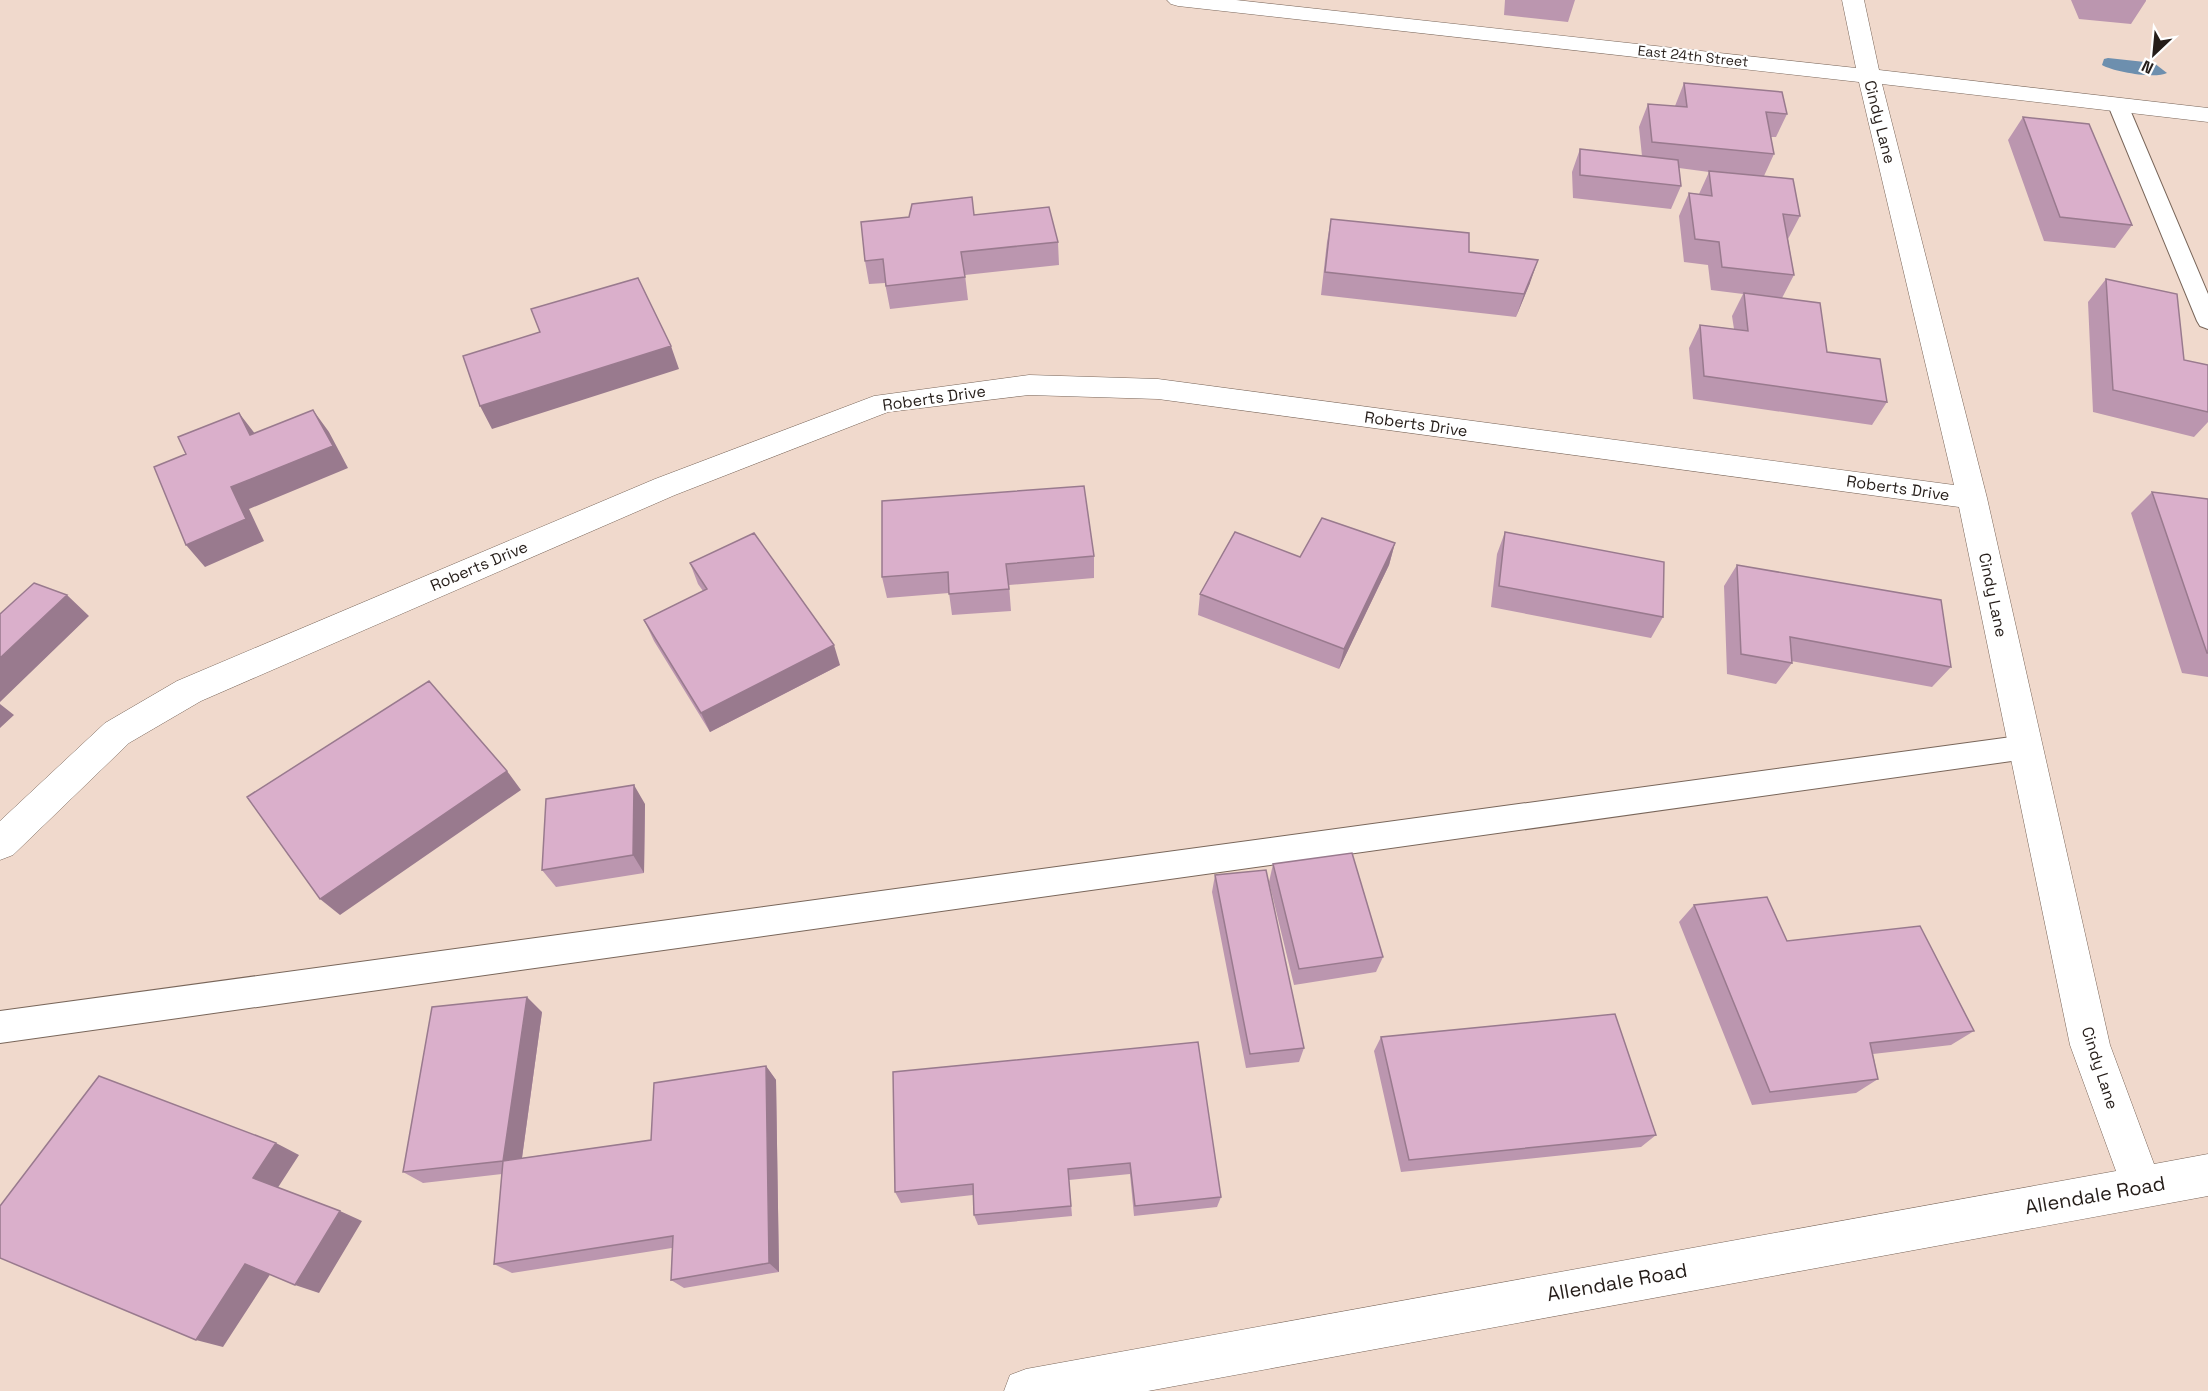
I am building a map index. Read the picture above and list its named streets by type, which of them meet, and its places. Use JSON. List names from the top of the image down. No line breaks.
{"streets":{"street":["East 24th Street","Cindy Lane","Roberts Drive","Allendale Road"]},"crossings":[["East 24th Street","Cindy Lane"],["Cindy Lane","Roberts Drive"],["Cindy Lane","Allendale Road"]],"north":"bottom left"}
